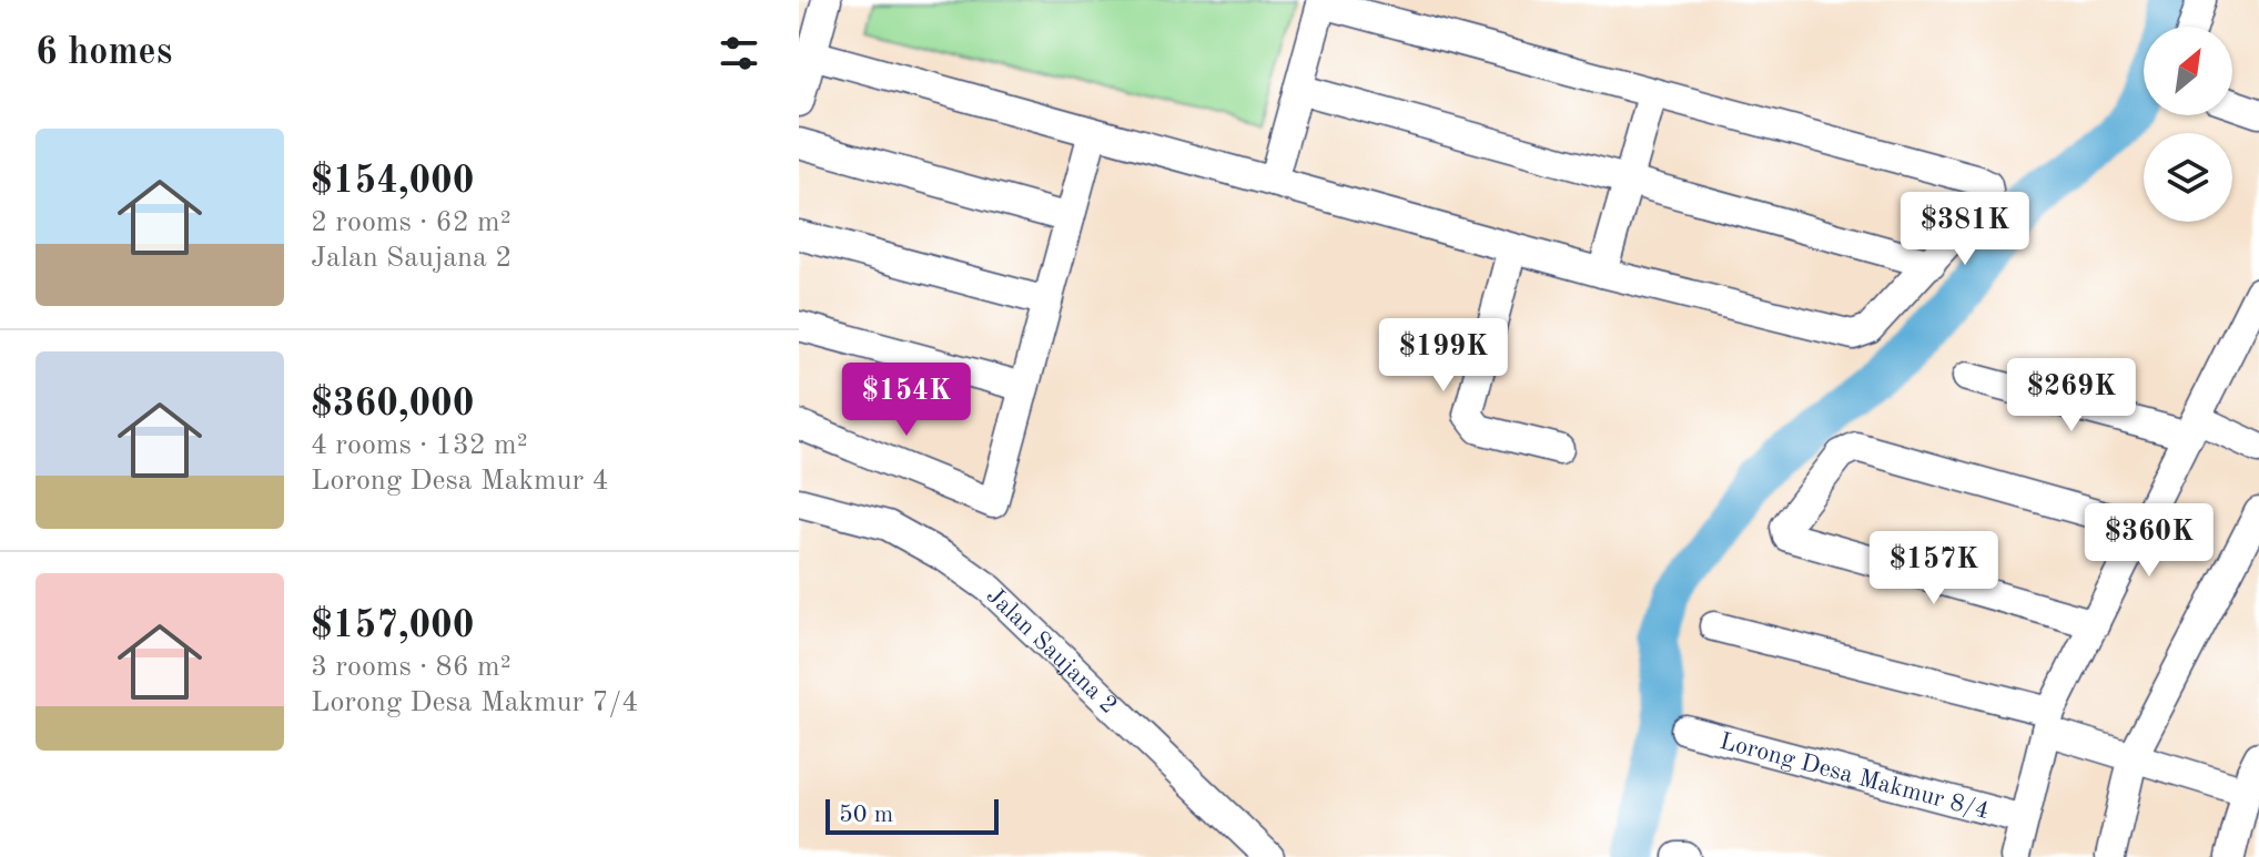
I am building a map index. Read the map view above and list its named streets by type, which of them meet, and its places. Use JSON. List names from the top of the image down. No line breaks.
{"streets":{"street":["Jalan Saujana 2","Lorong Desa Makmur 8/4"]},"scale_bar":"50 m","north":"top right","page":{"heading":"6 homes","list":[{"name":"$154,000","note":"2 rooms · 62 m² · Jalan Saujana 2"},{"name":"$360,000","note":"4 rooms · 132 m² · Lorong Desa Makmur 4"},{"name":"$157,000","note":"3 rooms · 86 m² · Lorong Desa Makmur 7/4"}],"price":["$381K","$199K","$269K","$154K","$360K","$157K"],"scale":"50 m"}}
